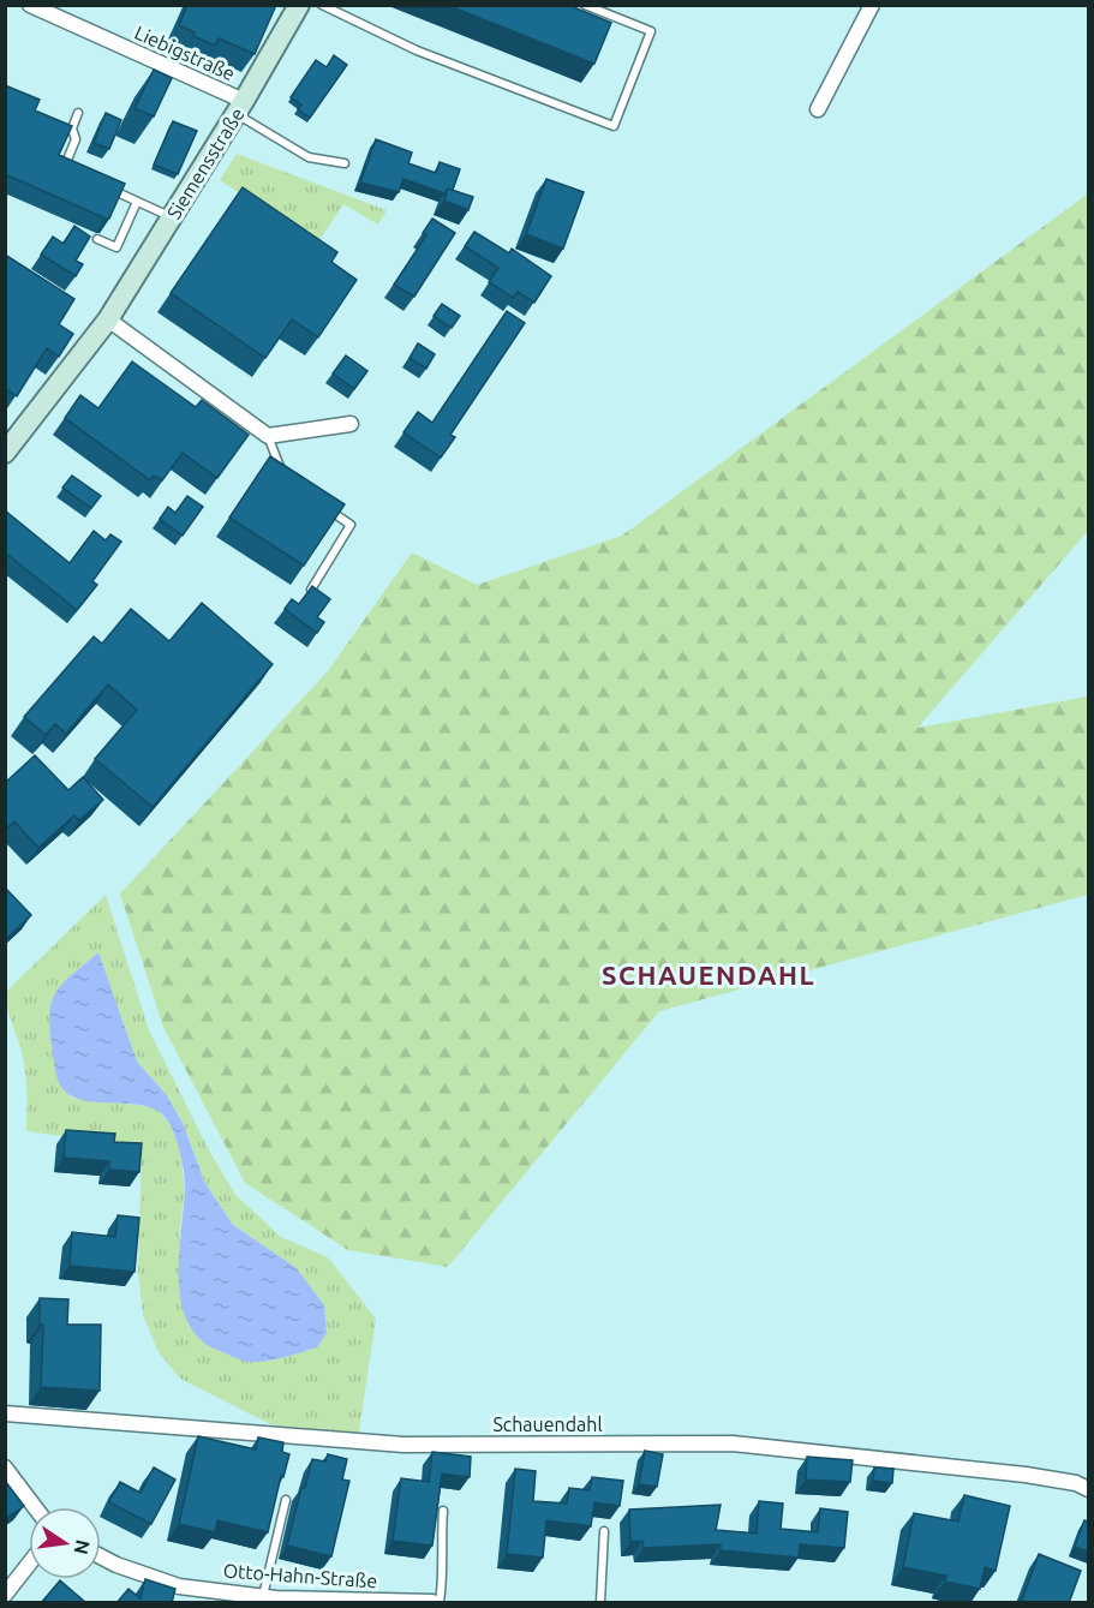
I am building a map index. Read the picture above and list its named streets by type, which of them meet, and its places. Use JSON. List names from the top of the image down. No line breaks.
{"streets":{"street":["Liebigstraße","Siemensstraße","Schauendahl","Otto-Hahn-Straße"]},"crossings":[["Liebigstraße","Siemensstraße"]],"districts":["SCHAUENDAHL"],"north":"right"}
